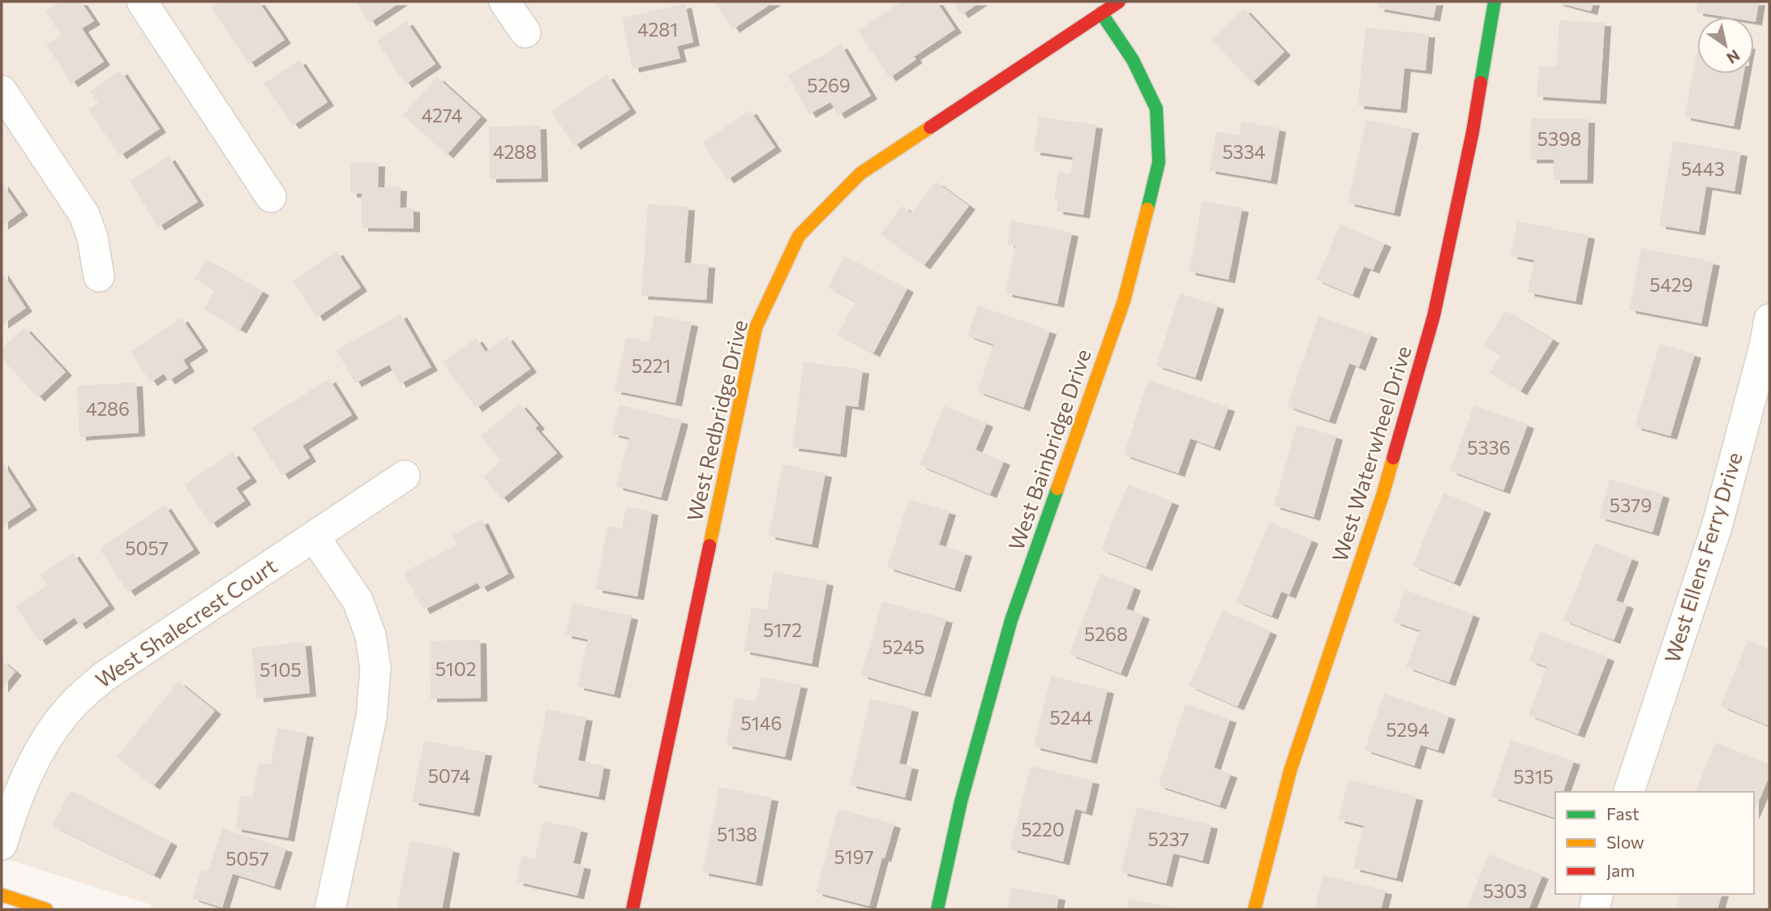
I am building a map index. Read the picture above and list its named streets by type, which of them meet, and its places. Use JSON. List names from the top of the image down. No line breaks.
{"streets":{"street":["West Redbridge Drive","West Bainbridge Drive","West Waterwheel Drive","West Ellens Ferry Drive","West Shalecrest Court"]},"crossings":[["West Redbridge Drive","West Bainbridge Drive"]],"house_numbers":["4281","5269","4274","5398","4288","5334","5443","5429","5221","4286","5336","5379","5057","5172","5268","5245","5102","5105","5244","5146","5294","5074","5315","5220","5138","5237","5197","5057","5303"],"legend":["Fast","Slow","Jam"],"north":"bottom right"}
